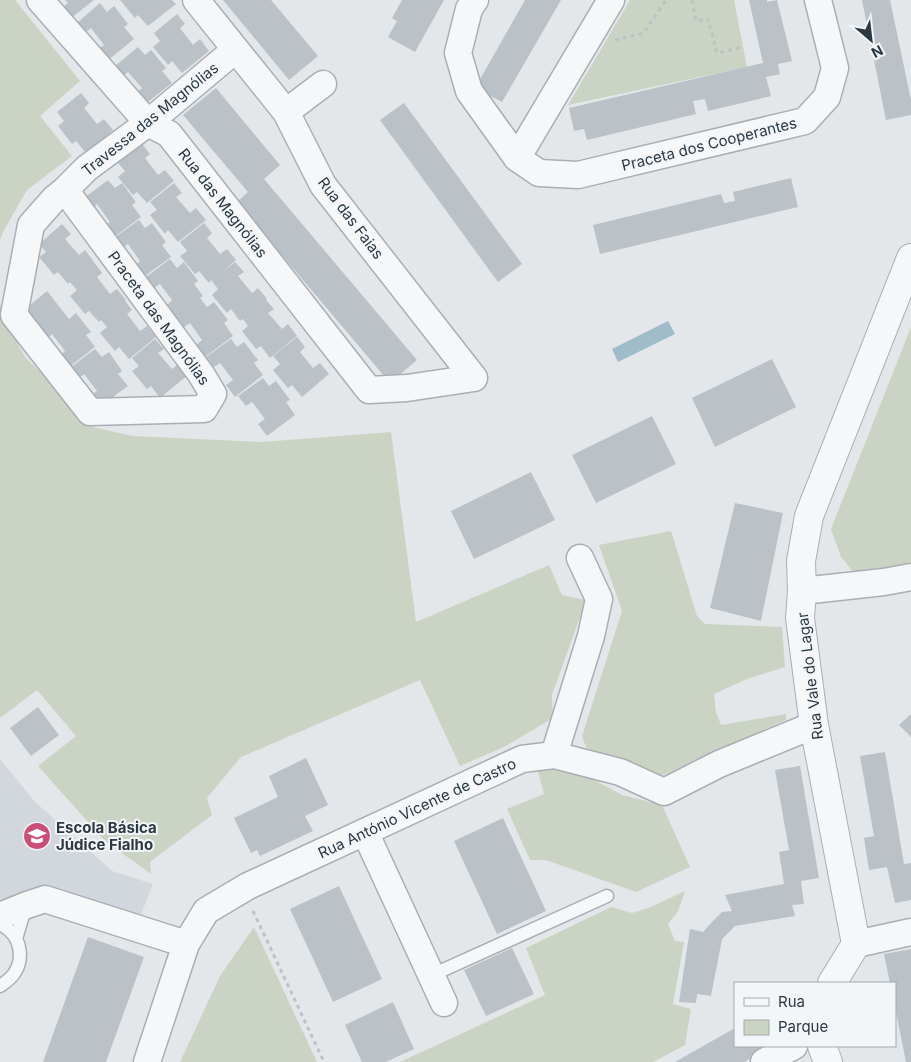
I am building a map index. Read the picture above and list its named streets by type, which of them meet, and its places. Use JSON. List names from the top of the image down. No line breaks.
{"streets":{"street":["Travessa das Magnólias","Praceta dos Cooperantes","Rua das Magnólias","Rua das Faias","Praceta das Magnólias","Rua Vale do Lagar","Rua António Vicente de Castro"]},"crossings":[["Travessa das Magnólias","Rua das Magnólias"],["Travessa das Magnólias","Rua das Faias"],["Travessa das Magnólias","Praceta das Magnólias"],["Rua das Magnólias","Rua das Faias"],["Rua Vale do Lagar","Rua António Vicente de Castro"]],"places":{"school or university":["Escola Básica Júdice Fialho"]},"legend":["Rua","Parque"],"north":"bottom right"}
